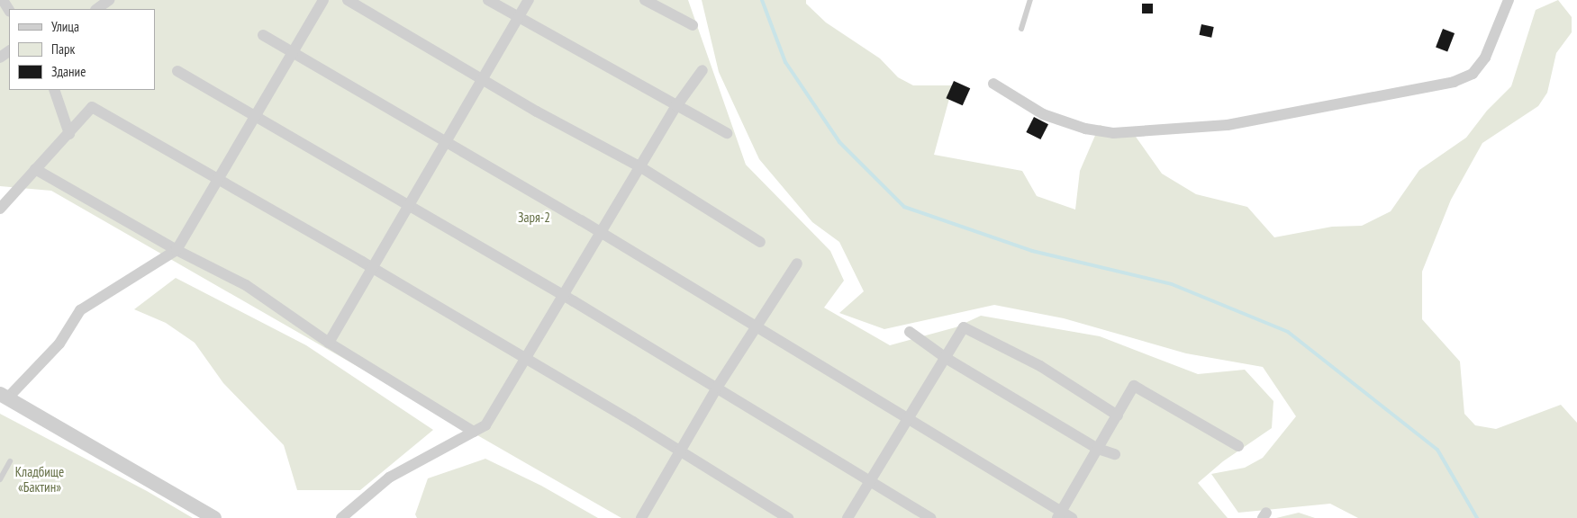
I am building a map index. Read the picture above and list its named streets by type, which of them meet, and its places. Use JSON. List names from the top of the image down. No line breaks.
{"parks":["Заря-2","Кладбище «Бактин»"],"legend":["Улица","Парк","Здание"]}
